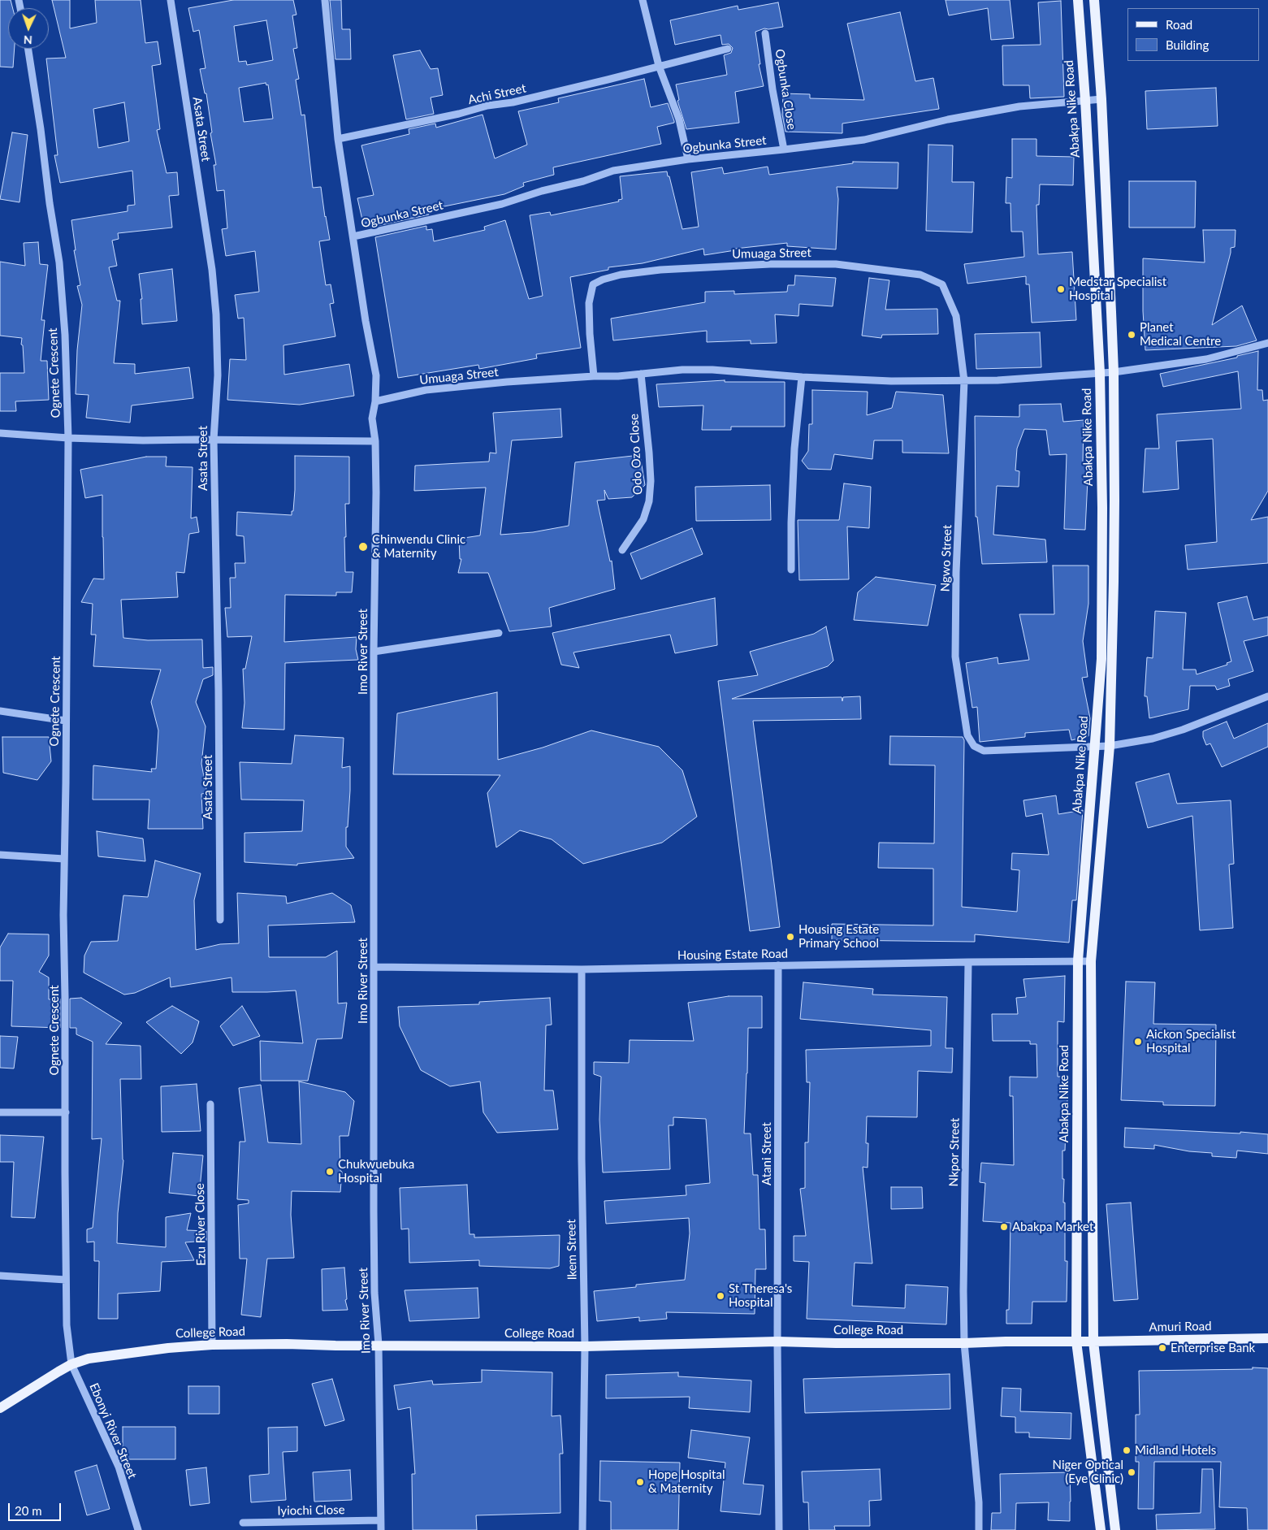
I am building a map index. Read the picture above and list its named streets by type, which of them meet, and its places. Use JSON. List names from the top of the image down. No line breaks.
{"streets":{"main road":["Abakpa Nike Road","Amuri Road","College Road"],"street":["Ogbunka Close","Achi Street","Asata Street","Ogbunka Street","Umuaga Street","Ognete Crescent","Odo Ozo Close","Ngwo Street","Imo River Street","Housing Estate Road","Nkpor Street","Atani Street","Ezu River Close","Ikem Street","Ebonyi River Street","Iyiochi Close"]},"crossings":[["Ogbunka Close","Ogbunka Street"],["Achi Street","Imo River Street"],["Abakpa Nike Road","Ogbunka Street"],["Abakpa Nike Road","Umuaga Street"],["Abakpa Nike Road","Ngwo Street"],["Abakpa Nike Road","Housing Estate Road"],["Abakpa Nike Road","College Road"],["Ogbunka Street","Imo River Street"],["Umuaga Street","Odo Ozo Close"],["Umuaga Street","Ngwo Street"],["Umuaga Street","Imo River Street"],["Ognete Crescent","College Road"],["Ognete Crescent","Ebonyi River Street"],["Imo River Street","Housing Estate Road"],["Imo River Street","College Road"],["Imo River Street","Iyiochi Close"],["Housing Estate Road","Nkpor Street"],["Housing Estate Road","Atani Street"],["Housing Estate Road","Ikem Street"],["Nkpor Street","College Road"],["Atani Street","College Road"],["Ezu River Close","College Road"],["Ikem Street","College Road"],["Amuri Road","College Road"],["College Road","Ebonyi River Street"]],"places":["Medstar Specialist Hospital","Planet Medical Centre","Chinwendu Clinic & Maternity","Housing Estate Primary School","Aickon Specialist Hospital","Chukwuebuka Hospital","Abakpa Market","St Theresa's Hospital","Enterprise Bank","Midland Hotels","Niger Optical (Eye Clinic)","Hope Hospital & Maternity"],"legend":["Road","Building"],"scale_bar":"20 m","north":"bottom"}
